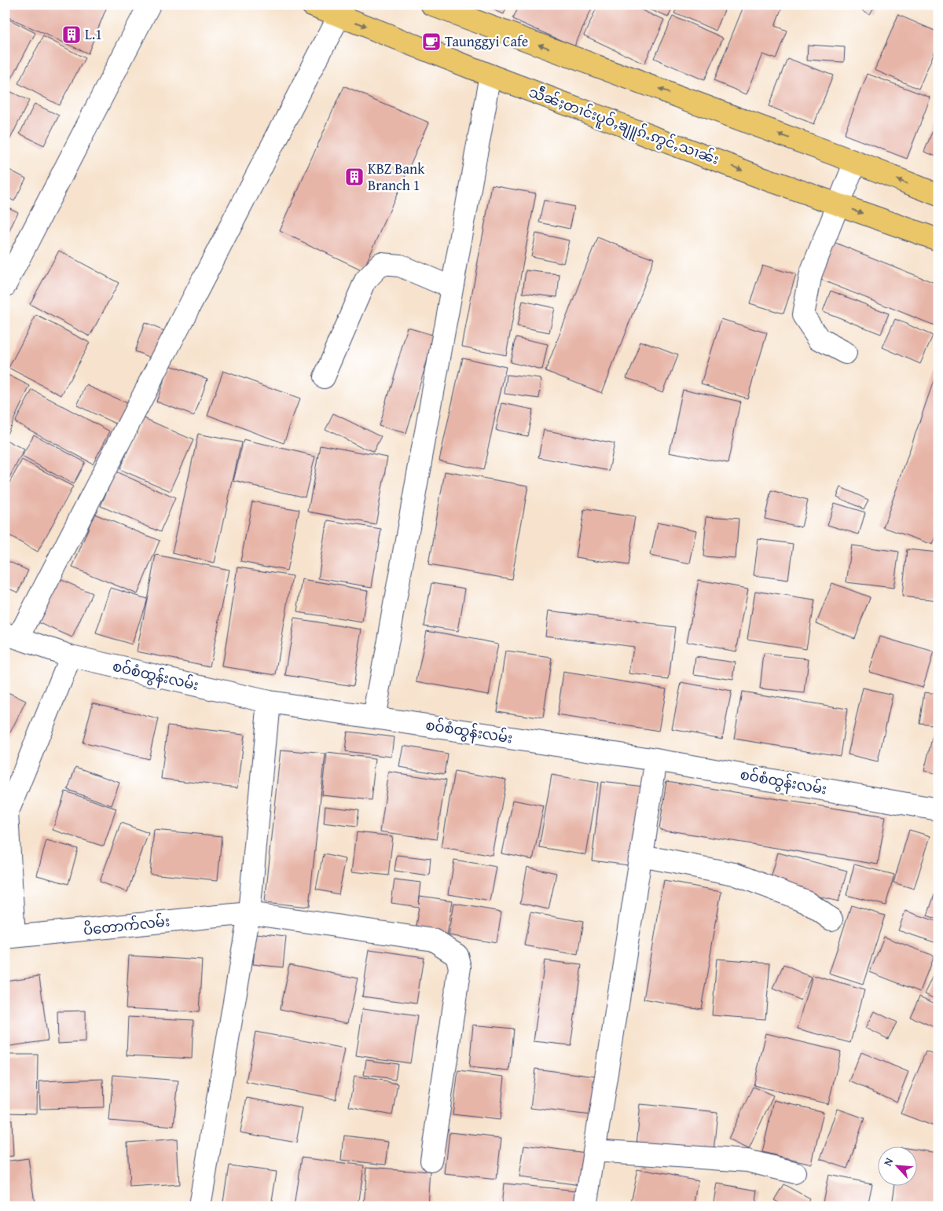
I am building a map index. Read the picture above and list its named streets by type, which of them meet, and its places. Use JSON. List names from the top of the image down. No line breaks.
{"streets":{"highway":["သဵႅၼ်ႈတၢင်းပူဝ်ႇၶျူၵ်ႉဢွင်ႇသၢၼ်း"],"street":["စဝ်စံထွန်းလမ်း","ပိတောက်လမ်း"]},"places":{"building":["L.1","KBZ Bank Branch 1"],"cafe":["Taunggyi Cafe"]},"north":"top left"}
